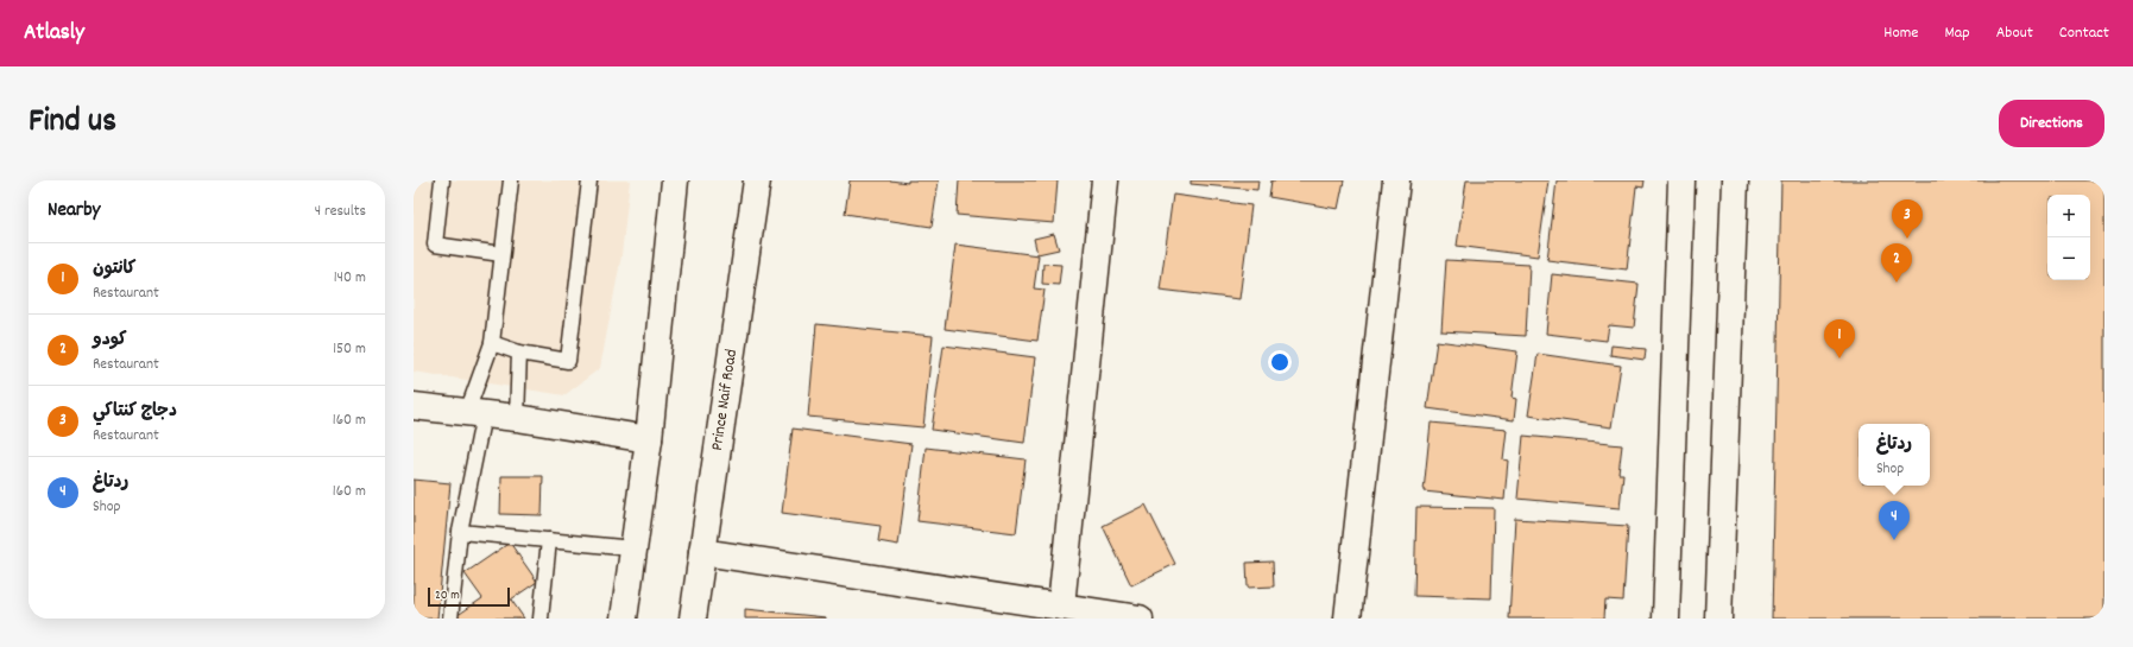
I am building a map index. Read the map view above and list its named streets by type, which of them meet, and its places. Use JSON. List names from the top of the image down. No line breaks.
{"streets":{"street":["Prince Naif Road"]},"scale_bar":"20 m","page":{"header":"Atlasly","nav":["Home","Map","About","Contact"],"title":"Find us","buttons":"Directions","heading":["Nearby","4 results"],"map_buttons":["+","−"],"pins":["3","2","1","4"],"list":[{"mark":"1","name":"كانتون","note":"Restaurant","value":"140 m"},{"mark":"2","name":"كودو","note":"Restaurant","value":"150 m"},{"mark":"3","name":"دجاج كنتاكي","note":"Restaurant","value":"160 m"},{"mark":"4","name":"ردتاغ","note":"Shop","value":"160 m"}],"popup":["ردتاغ","Shop"],"scale":"20 m"}}
